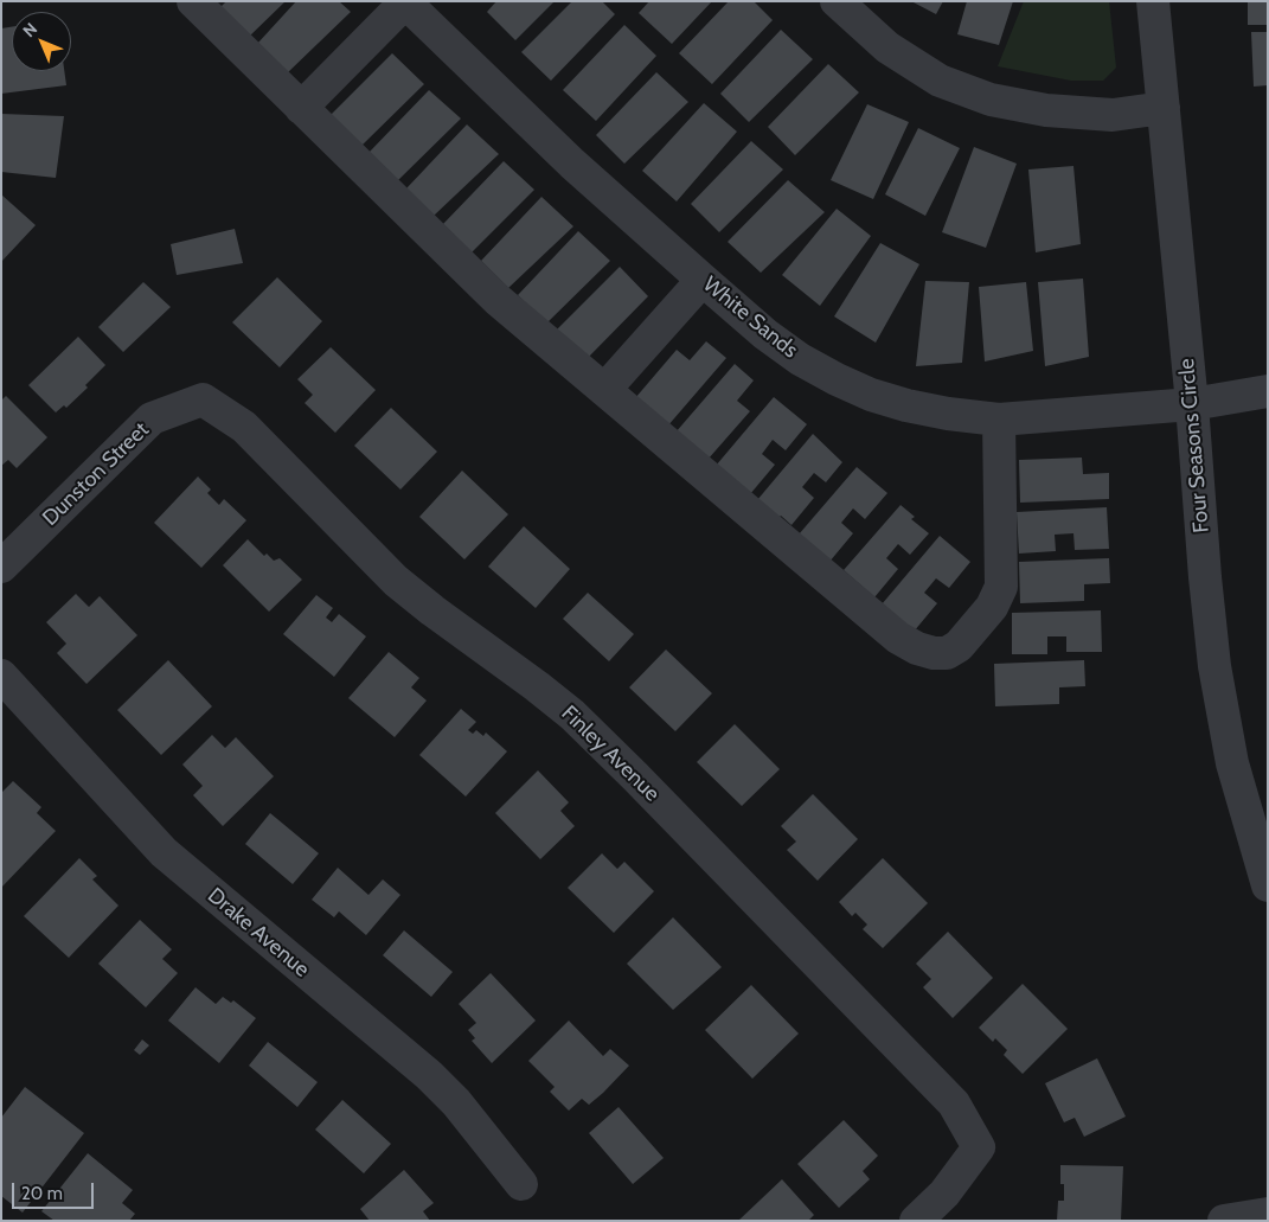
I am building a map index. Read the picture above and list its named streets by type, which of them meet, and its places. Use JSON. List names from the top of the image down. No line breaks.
{"streets":{"street":["White Sands","Four Seasons Circle","Dunston Street","Finley Avenue","Drake Avenue"]},"crossings":[["White Sands","Four Seasons Circle"],["Dunston Street","Finley Avenue"]],"scale_bar":"20 m","north":"top left"}
